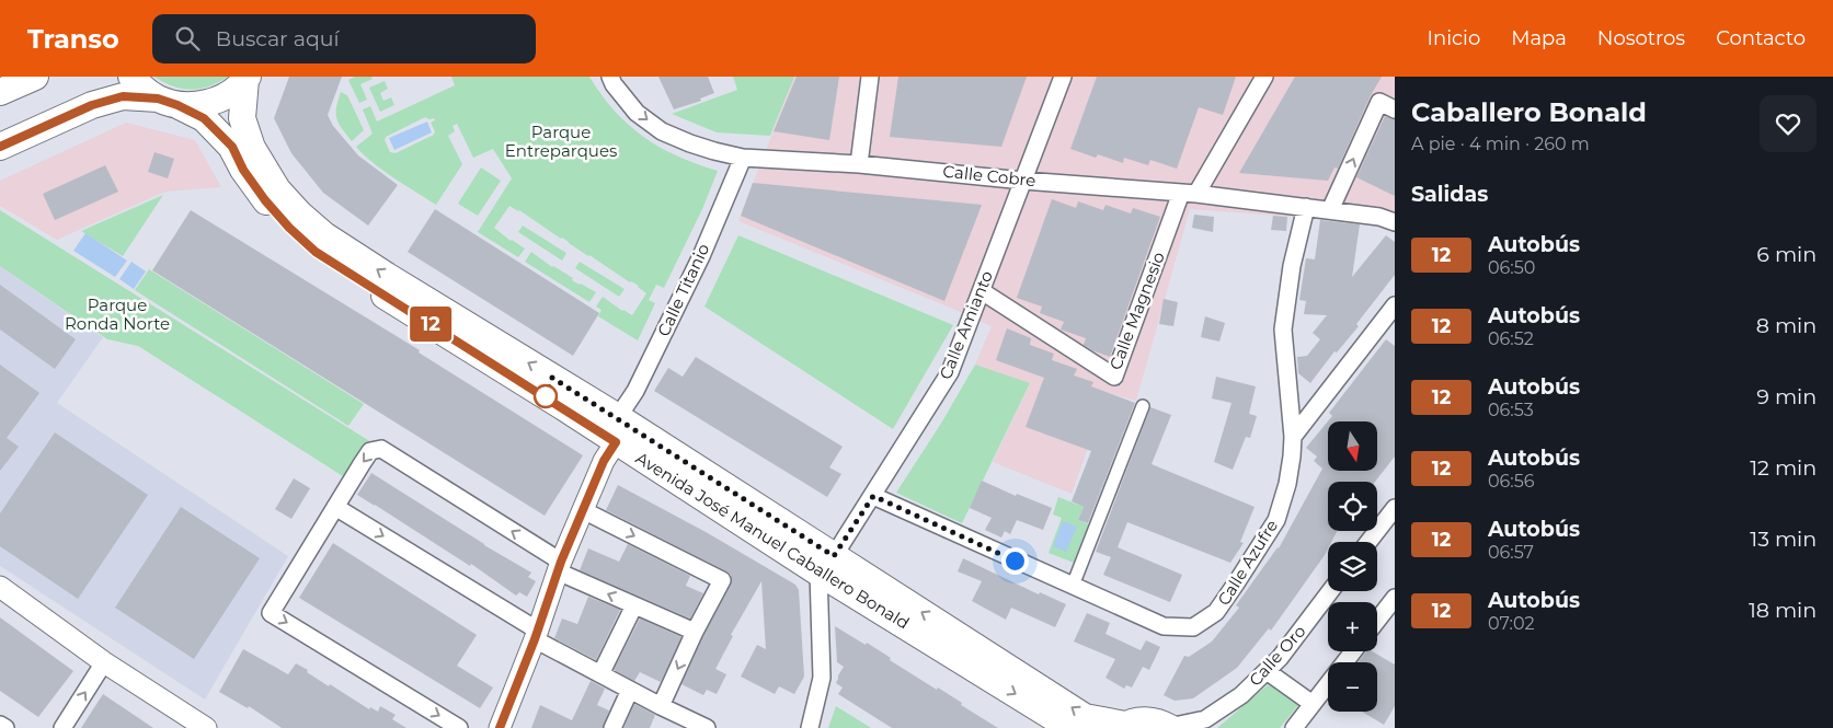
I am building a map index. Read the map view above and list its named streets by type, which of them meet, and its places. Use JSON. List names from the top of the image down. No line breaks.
{"streets":{"main road":["Avenida José Manuel Caballero Bonald"],"street":["Calle Cobre","Calle Titanio","Calle Magnesio","Calle Amianto","Calle Azufre","Calle Oro"]},"crossings":[["Calle Cobre","Calle Titanio"],["Calle Cobre","Calle Magnesio"],["Calle Cobre","Calle Amianto"],["Calle Cobre","Calle Azufre"],["Calle Titanio","Avenida José Manuel Caballero Bonald"],["Calle Magnesio","Calle Amianto"],["Calle Amianto","Avenida José Manuel Caballero Bonald"],["Calle Amianto","Calle Azufre"],["Avenida José Manuel Caballero Bonald","Calle Oro"]],"parks":["Parque Entreparques","Parque Ronda Norte"],"lines":["bus line 12"],"north":"bottom","page":{"header":"Transo","search":"Buscar aquí","nav":["Inicio","Mapa","Nosotros","Contacto"],"on_map":"12","heading":[["Caballero Bonald","A pie · 4 min · 260 m"],"Salidas"],"list":[{"mark":"12","name":"Autobús","note":"06:50","value":"6 min"},{"mark":"12","name":"Autobús","note":"06:52","value":"8 min"},{"mark":"12","name":"Autobús","note":"06:53","value":"9 min"},{"mark":"12","name":"Autobús","note":"06:56","value":"12 min"},{"mark":"12","name":"Autobús","note":"06:57","value":"13 min"},{"mark":"12","name":"Autobús","note":"07:02","value":"18 min"}],"map_buttons":["+","−"]}}
